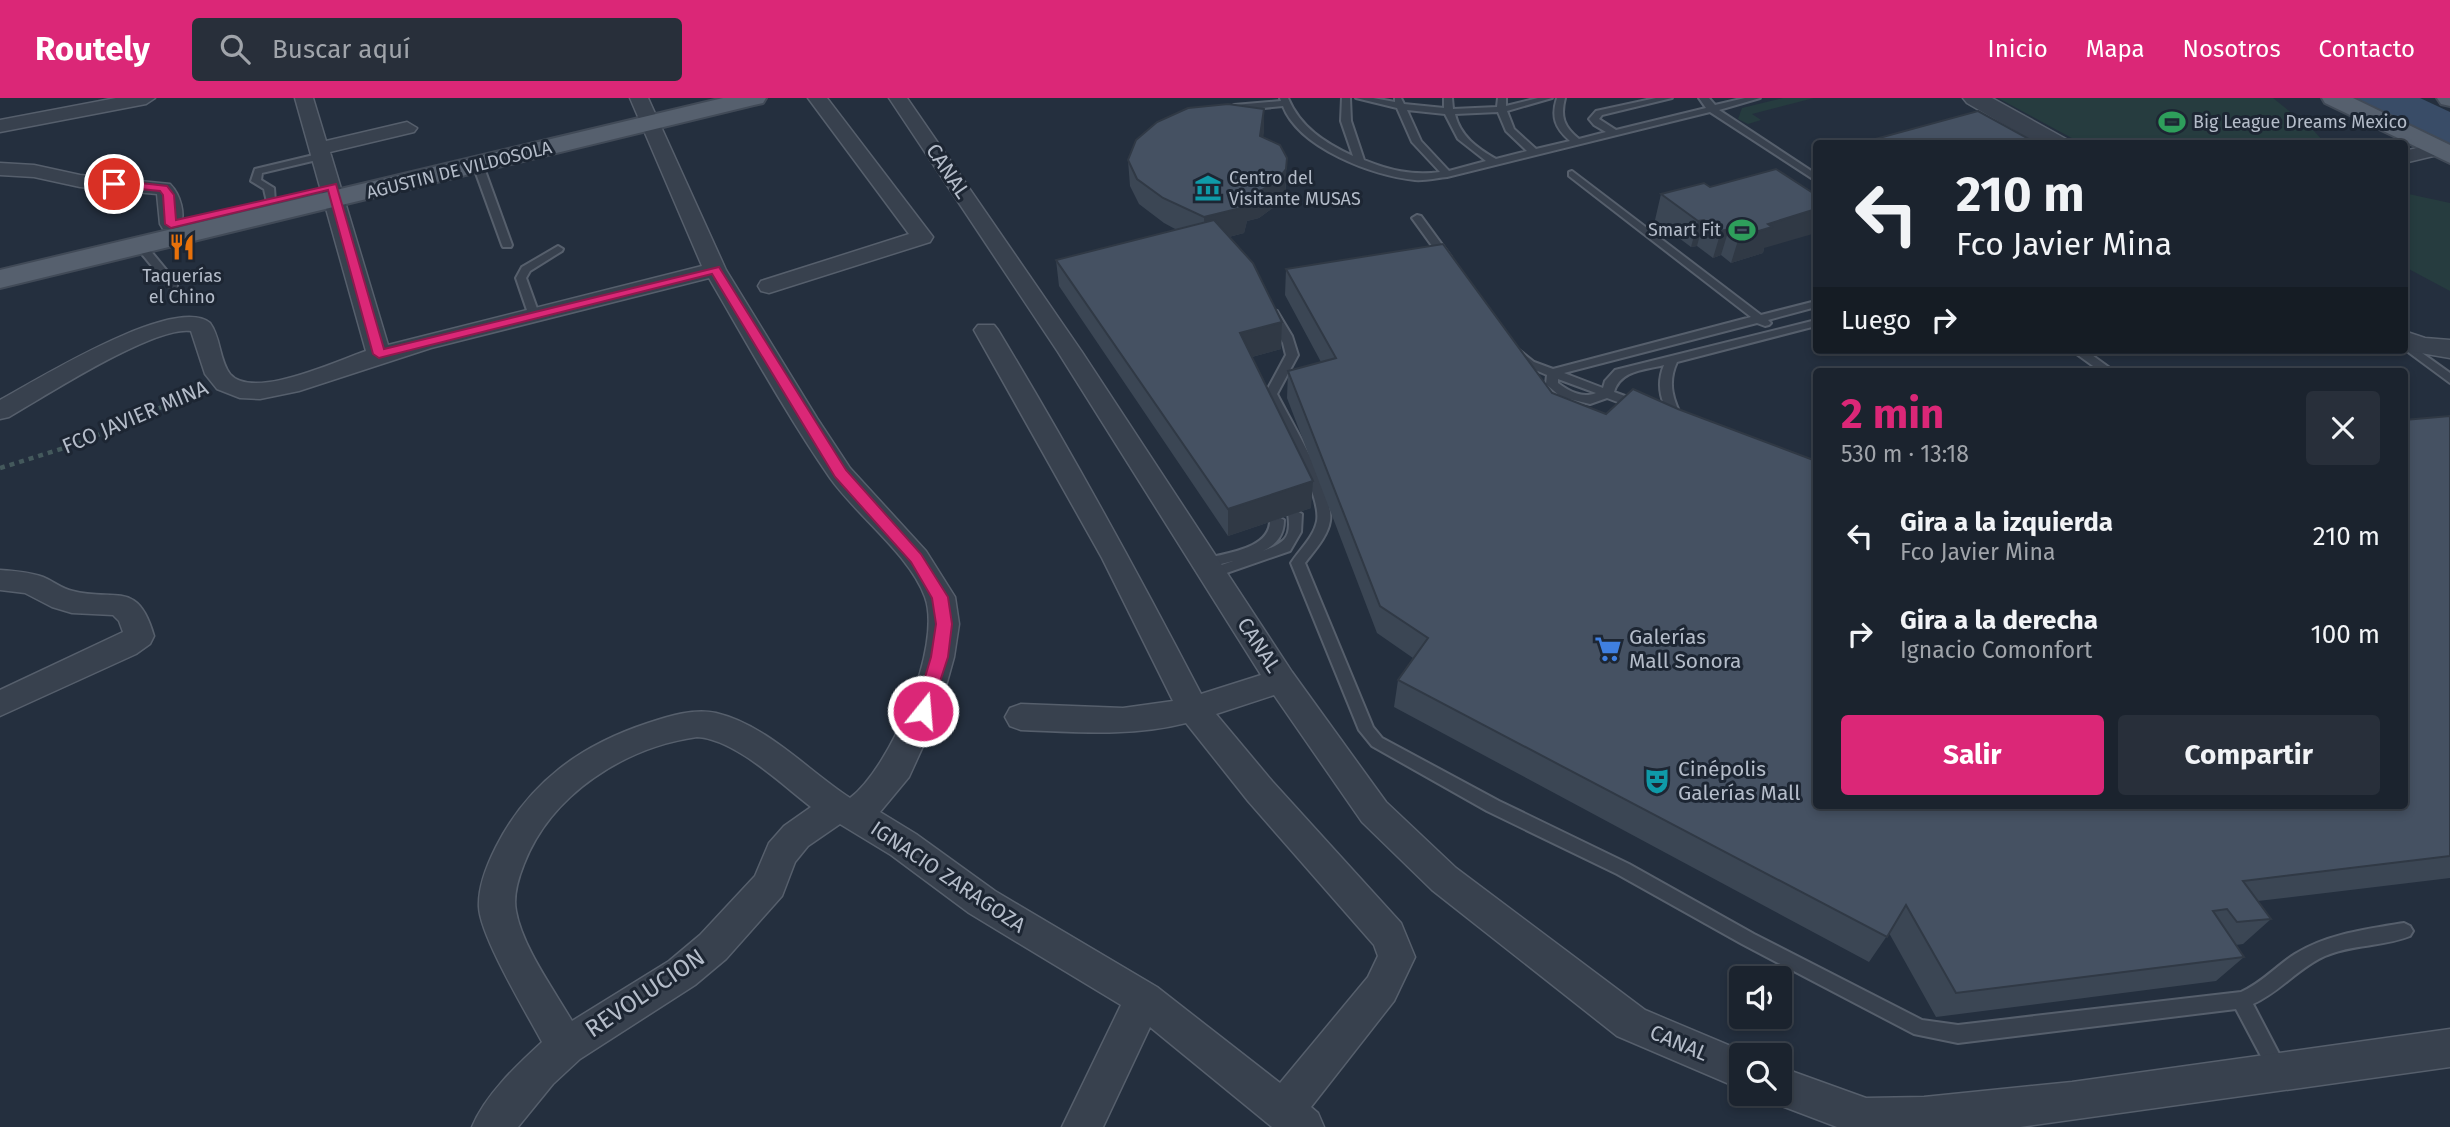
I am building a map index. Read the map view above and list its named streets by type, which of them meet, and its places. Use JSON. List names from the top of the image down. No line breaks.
{"streets":{"main road":["AGUSTIN DE VILDOSOLA"],"street":["CANAL","FCO JAVIER MINA","IGNACIO ZARAGOZA","REVOLUCION"]},"crossings":[["AGUSTIN DE VILDOSOLA","IGNACIO ZARAGOZA"],["FCO JAVIER MINA","IGNACIO ZARAGOZA"],["IGNACIO ZARAGOZA","REVOLUCION"]],"places":{"sports":["Big League Dreams Mexico","Smart Fit"],"museum":["Centro del Visitante MUSAS"],"restaurant":["Taquerías el Chino"],"supermarket":["Galerías Mall Sonora"],"theatre":["Cinépolis Galerías Mall"]},"page":{"header":"Routely","search":"Buscar aquí","nav":["Inicio","Mapa","Nosotros","Contacto"],"turn":["210 m","Fco Javier Mina"],"then":"Luego","heading":["2 min","530 m · 13:18"],"list":[{"name":"Gira a la izquierda","note":"Fco Javier Mina","value":"210 m"},{"name":"Gira a la derecha","note":"Ignacio Comonfort","value":"100 m"}],"buttons":["Salir","Compartir"]}}
